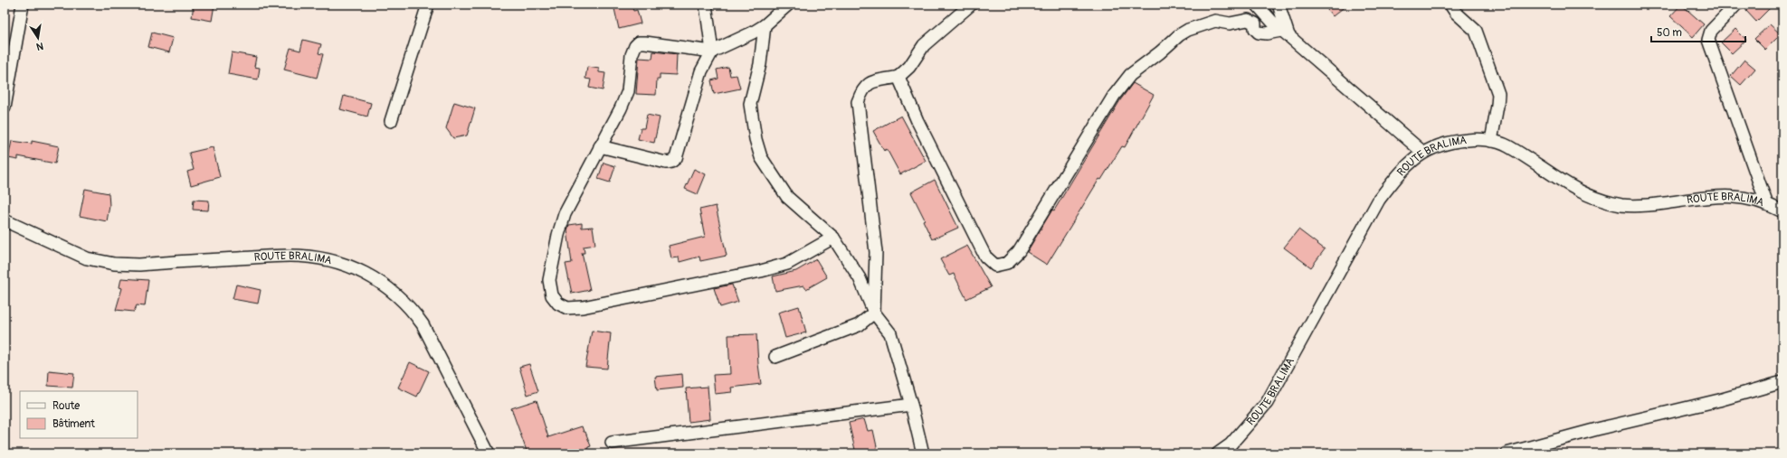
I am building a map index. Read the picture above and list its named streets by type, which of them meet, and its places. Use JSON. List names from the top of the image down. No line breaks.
{"streets":{"street":["ROUTE BRALIMA"]},"legend":["Route","Bâtiment"],"scale_bar":"50 m","north":"bottom"}
